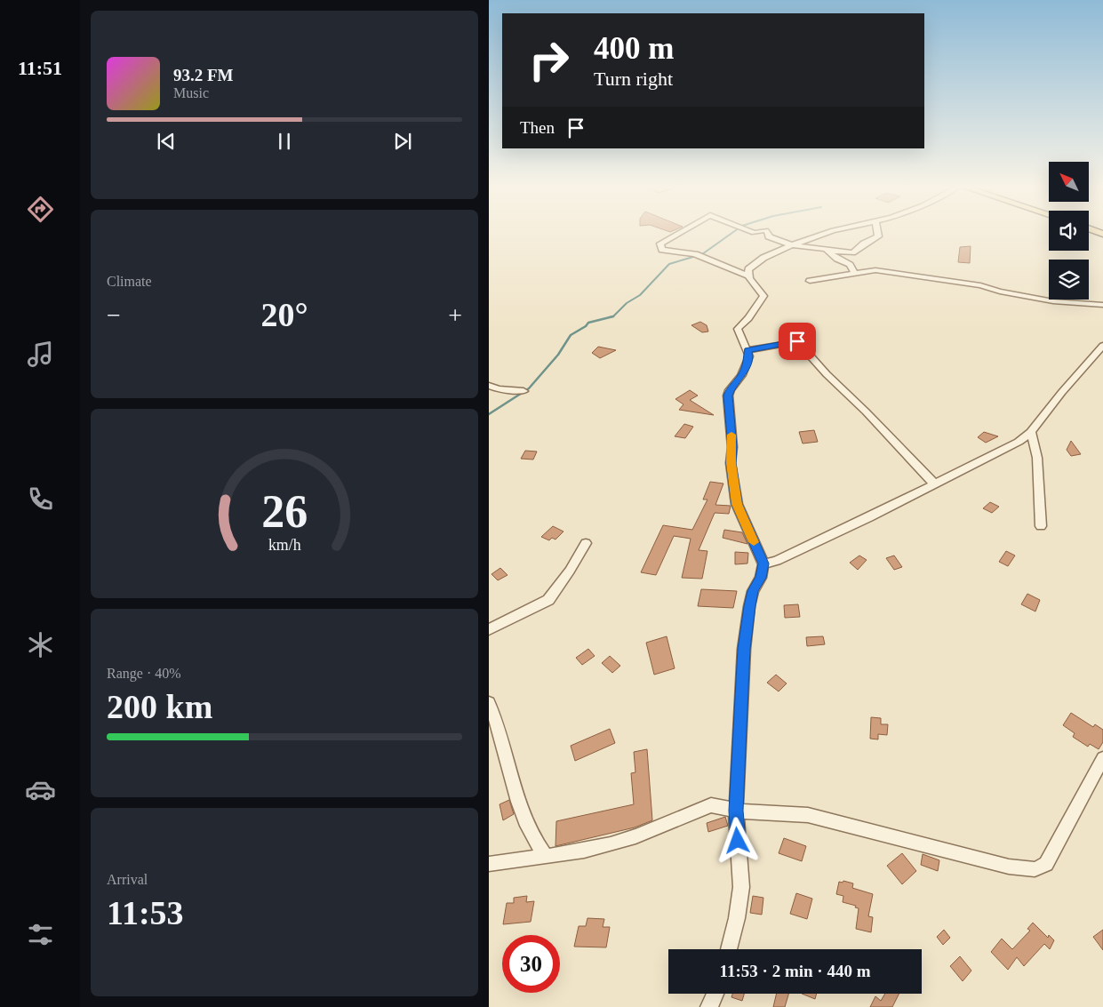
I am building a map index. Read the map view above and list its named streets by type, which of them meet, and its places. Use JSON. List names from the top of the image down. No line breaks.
{"north":"top left","page":{"tabs":"11:51","turn":["400 m","Turn right"],"song":["93.2 FM","Music"],"then":"Then","tile":["Climate",["Range · 40%","200 km"],["Arrival","11:53"]],"heat":["−","20°","+"],"limit":"30","trip":"11:53 · 2 min · 440 m","gauge":["26","km/h"]}}
